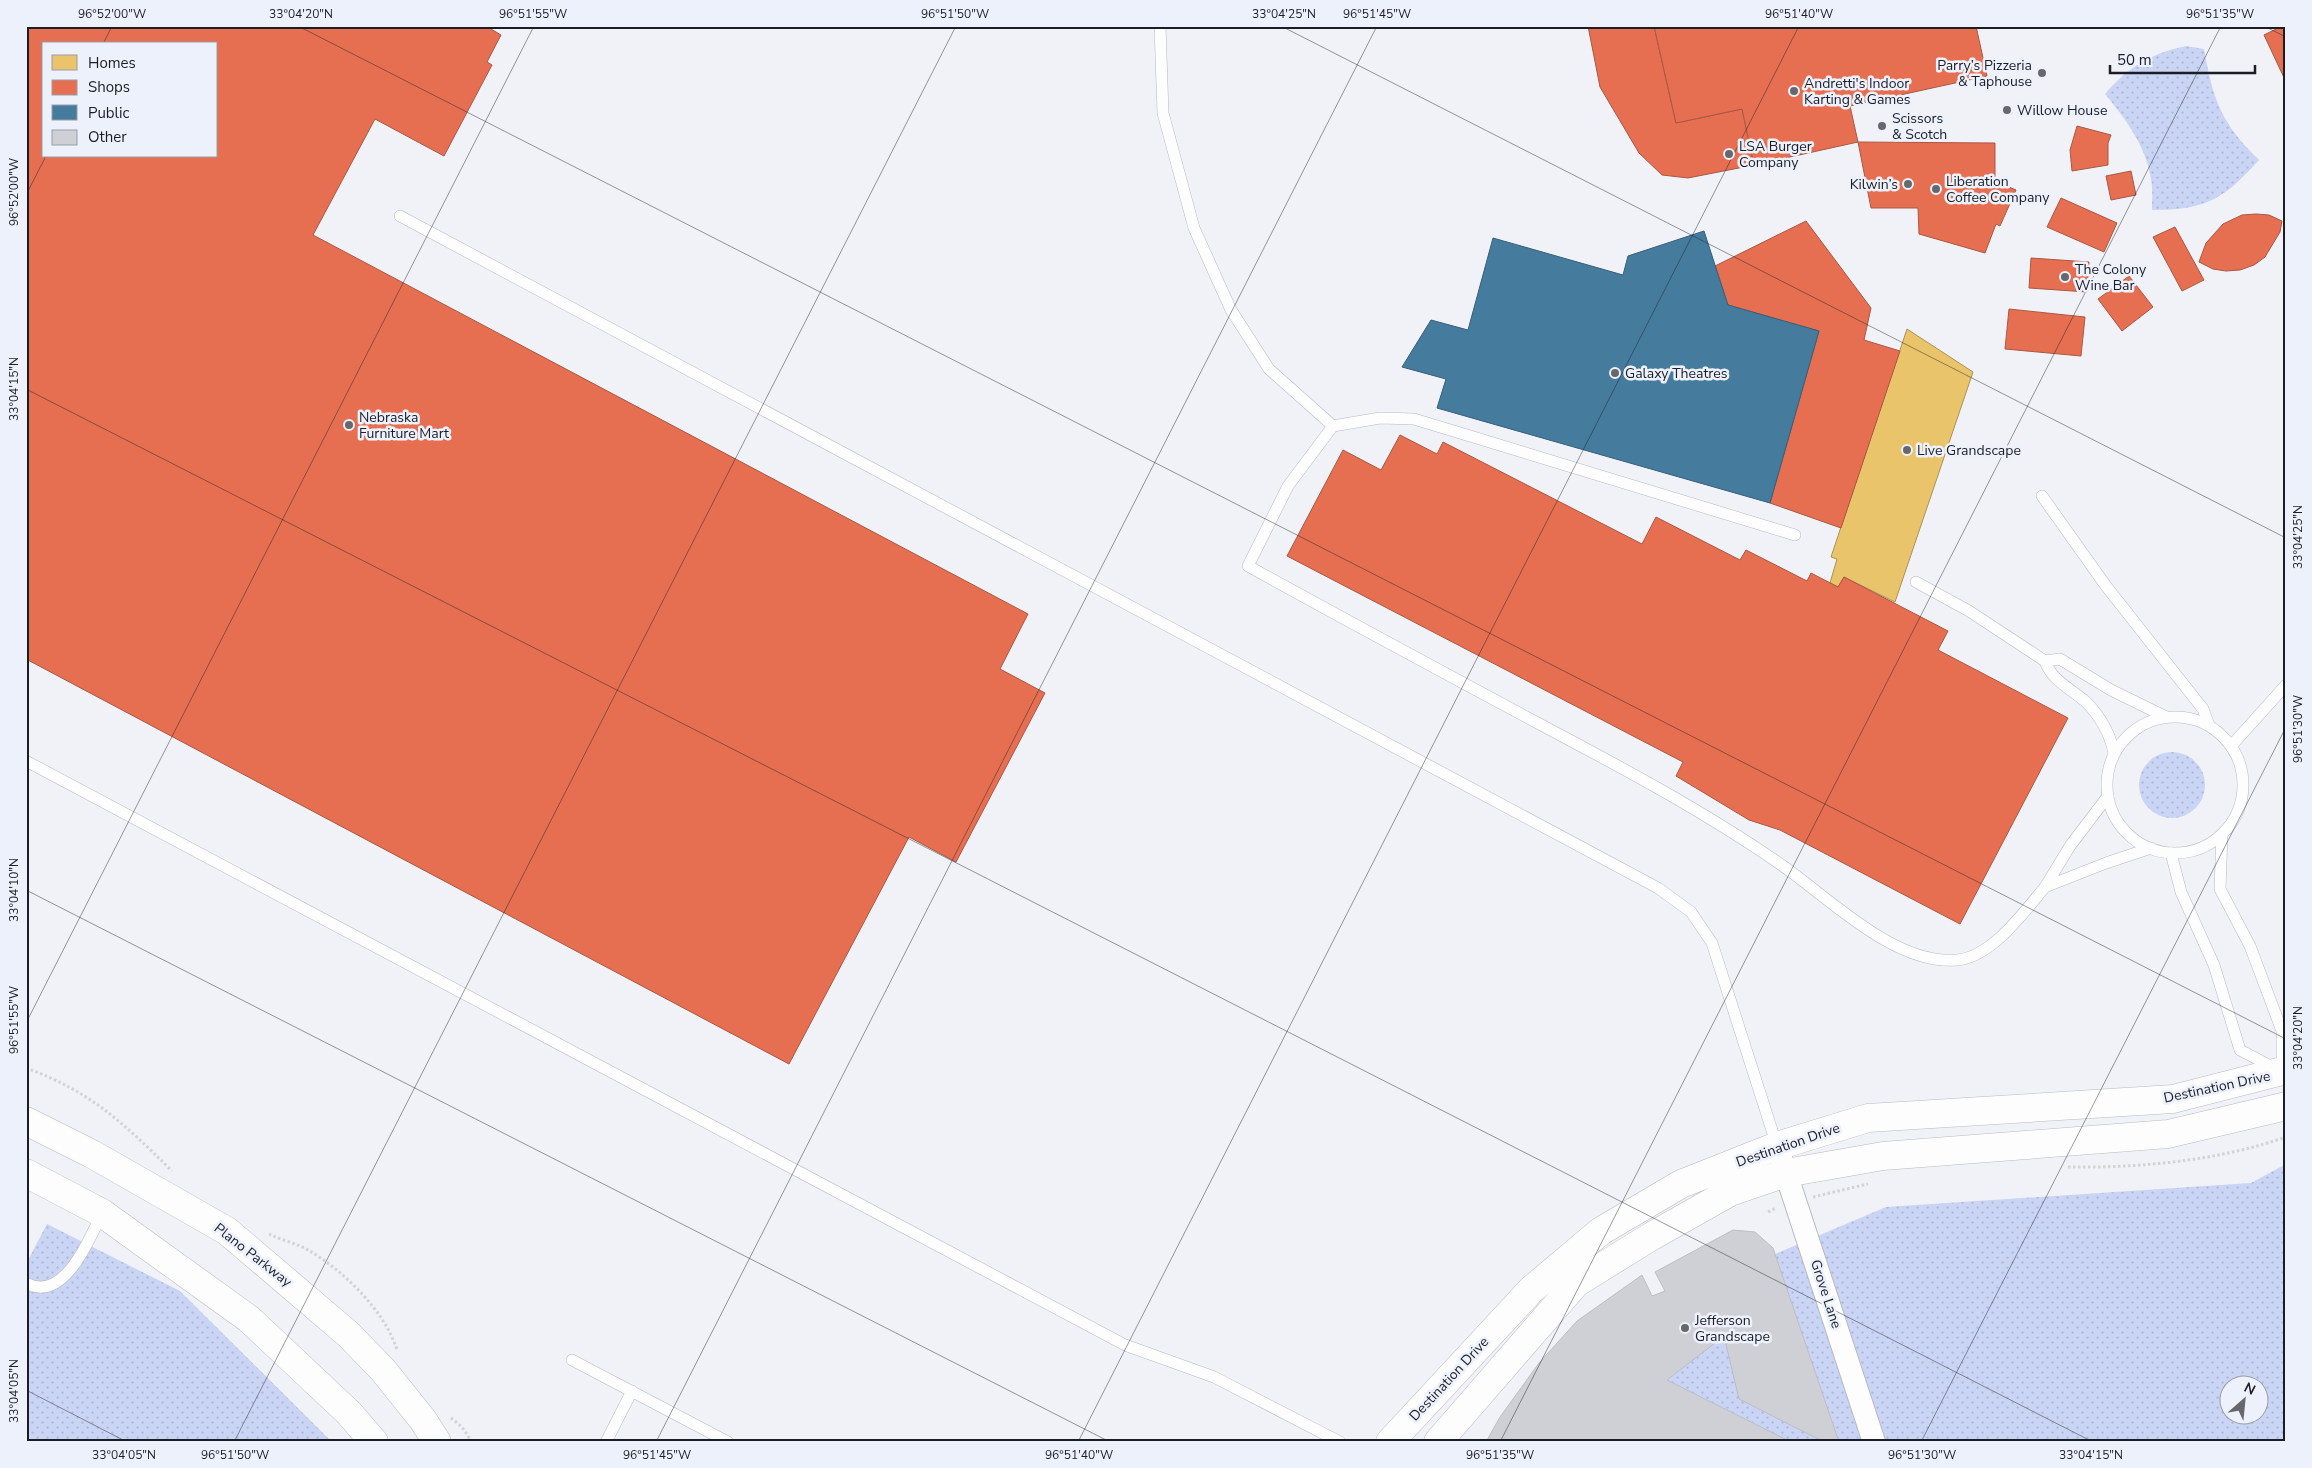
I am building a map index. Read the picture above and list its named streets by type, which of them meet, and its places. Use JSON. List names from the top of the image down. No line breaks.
{"streets":{"street":["Destination Drive","Plano Parkway","Grove Lane"]},"crossings":[["Destination Drive","Grove Lane"]],"places":["Parry’s Pizzeria & Taphouse","Andretti's Indoor Karting & Games","Willow House","Scissors & Scotch","LSA Burger Company","Kilwin’s","Liberation Coffee Company","The Colony Wine Bar","Galaxy Theatres","Nebraska Furniture Mart","Live Grandscape","Jefferson Grandscape"],"legend":["Homes","Shops","Public","Other"],"scale_bar":"50 m","north":"top right","coordinates":["96°52'00\"W","33°04'20\"N","96°51'55\"W","96°51'50\"W","33°04'25\"N","96°51'45\"W","96°51'40\"W","96°51'35\"W","33°04'15\"N","96°51'30\"W","33°04'10\"N","33°04'05\"N"]}
